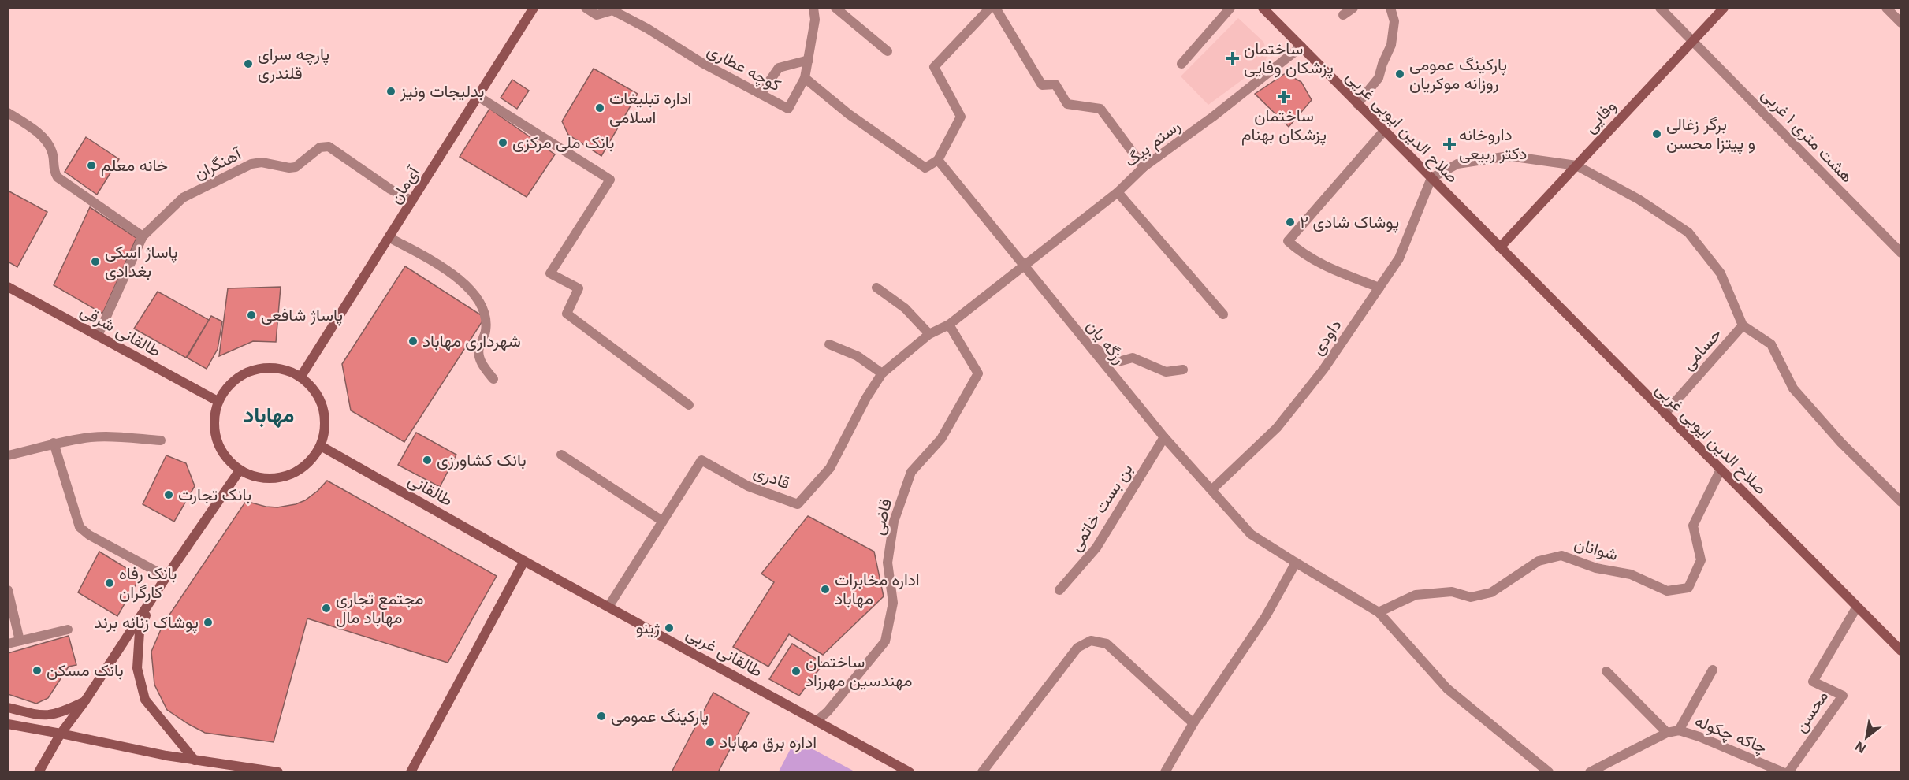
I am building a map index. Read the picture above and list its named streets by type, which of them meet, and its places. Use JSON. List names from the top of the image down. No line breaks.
{"streets":{"street":["کوچه عطاری","وفایی","صلاح الدین ایوبی غریی","هشت متری ۱ غربی","رستم بیگ","آهنگران","آی‌مان","طالقانی شرقی","داودی","رزگه یان","حسامی","صلاح الدین ایوبی غربی","قادری","طالقانی","بن بست خاتمی","قاضی","شوانان","طالقانی غربی","محسن","چاکه چکوله"]},"crossings":[["کوچه عطاری","رزگه یان"],["وفایی","صلاح الدین ایوبی غریی"],["وفایی","هشت متری ۱ غربی"],["وفایی","صلاح الدین ایوبی غربی"],["صلاح الدین ایوبی غریی","رستم بیگ"],["صلاح الدین ایوبی غریی","داودی"],["صلاح الدین ایوبی غریی","صلاح الدین ایوبی غربی"],["رستم بیگ","رزگه یان"],["رستم بیگ","قادری"],["رستم بیگ","قاضی"],["آهنگران","آی‌مان"],["آی‌مان","طالقانی شرقی"],["آی‌مان","طالقانی"],["طالقانی شرقی","طالقانی"],["داودی","رزگه یان"],["رزگه یان","بن بست خاتمی"],["رزگه یان","شوانان"],["حسامی","صلاح الدین ایوبی غربی"],["صلاح الدین ایوبی غربی","شوانان"],["صلاح الدین ایوبی غربی","محسن"],["قادری","قاضی"],["قادری","طالقانی غربی"],["طالقانی","طالقانی غربی"],["قاضی","طالقانی غربی"]],"districts":["مهاباد"],"places":{"health":["ساختمان پزشکان وفایی","ساختمان پزشکان بهنام","داروخانه دکتر ربیعی"],"other":["پارچه سرای قلندری","پارکینگ عمومی روزانه موکریان","بدلیجات ونیز","اداره تبلیغات اسلامی","برگر زغالی و پیتزا محسن","بانک ملی مرکزی","خانه معلم","پوشاک شادی ۲","پاساژ اسکی بغدادی","پاساژ شافعی","شهرداری مهاباد","بانک کشاورزی","بانک تجارت","بانک رفاه کارگران","اداره مخابرات مهاباد","مجتمع تجاری مهاباد مال","پوشاک زنانه برند","ژینو","بانک مسکن","ساختمان مهندسین مهرزاد","پارکینگ عمومی","اداره برق مهاباد"]},"north":"bottom left"}
